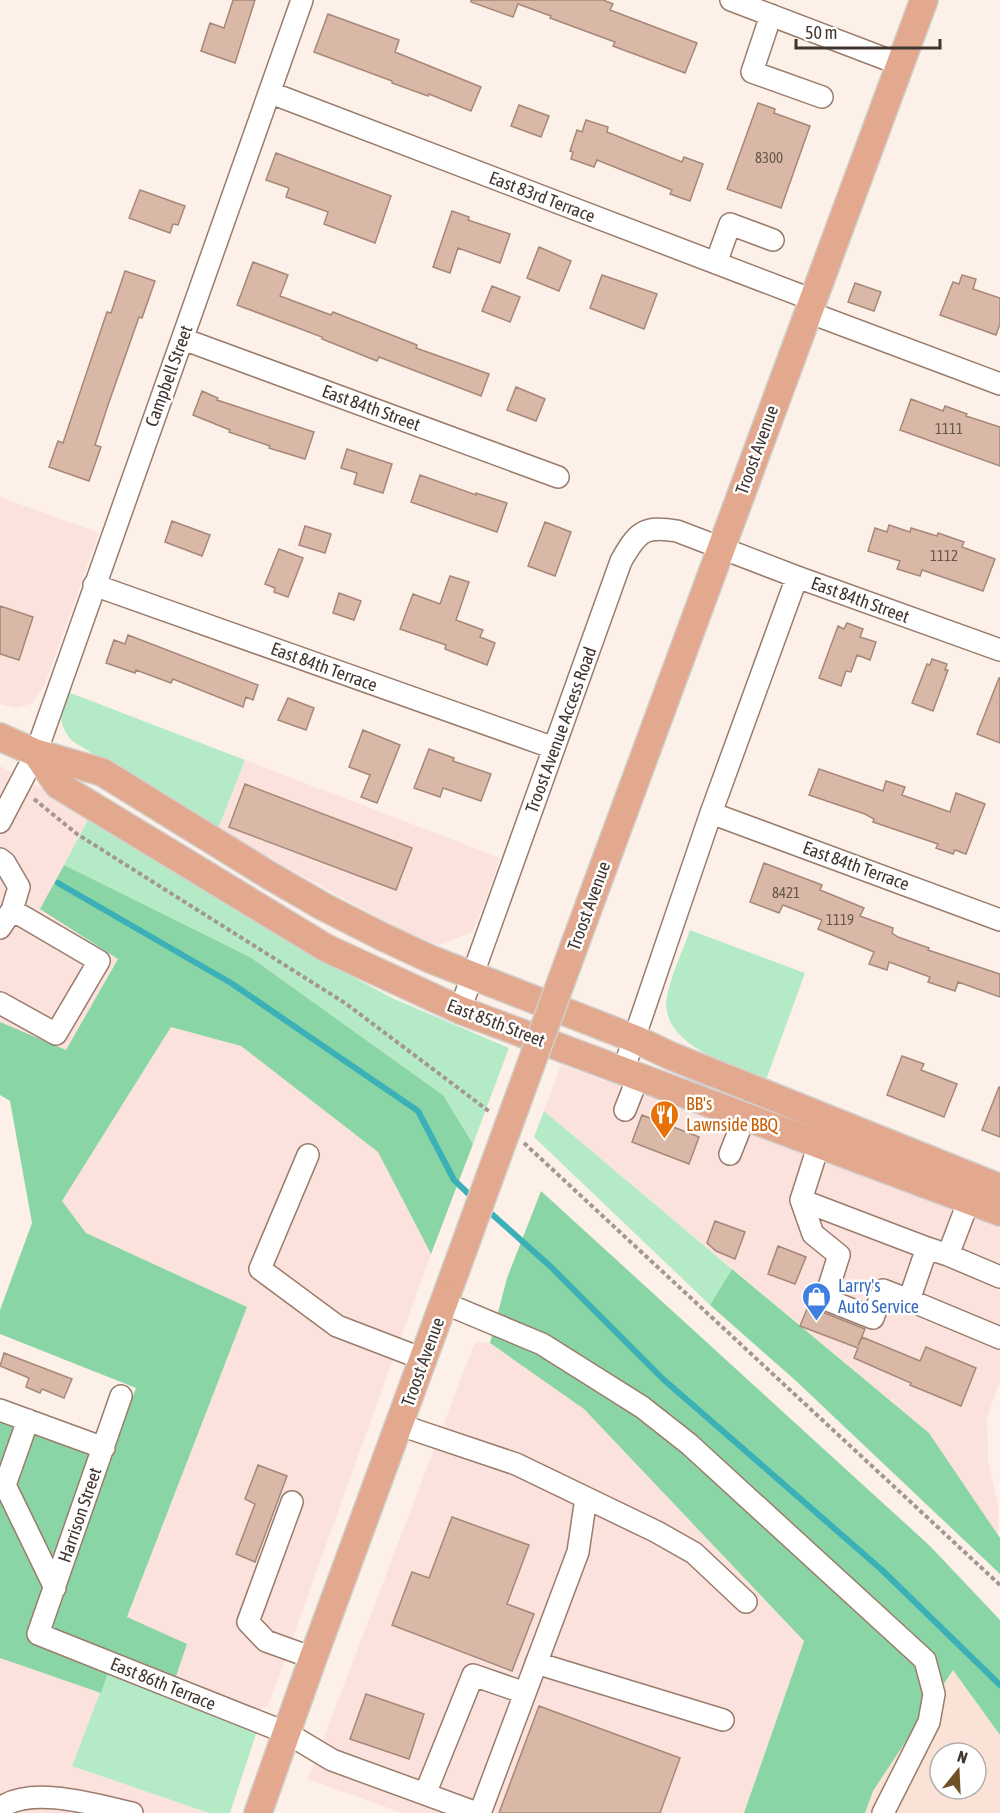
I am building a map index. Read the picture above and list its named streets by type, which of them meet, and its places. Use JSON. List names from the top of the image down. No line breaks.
{"streets":{"main road":["Troost Avenue","East 85th Street"],"street":["East 83rd Terrace","Campbell Street","East 84th Street","East 84th Terrace","Troost Avenue Access Road","Harrison Street","East 86th Terrace"]},"crossings":[["East 83rd Terrace","Campbell Street"],["East 83rd Terrace","Troost Avenue"],["Campbell Street","East 84th Street"],["Campbell Street","East 84th Terrace"],["Campbell Street","East 85th Street"],["East 84th Street","Troost Avenue"],["East 84th Street","Troost Avenue Access Road"],["Troost Avenue","Troost Avenue Access Road"],["Troost Avenue","East 86th Terrace"],["East 84th Terrace","Troost Avenue Access Road"],["Troost Avenue Access Road","East 85th Street"],["Harrison Street","East 86th Terrace"]],"places":{"restaurant":["BB's Lawnside BBQ"],"shop":["Larry's Auto Service"]},"house_numbers":["8300","1111","1112","8421","1119"],"scale_bar":"50 m","north":"top"}
